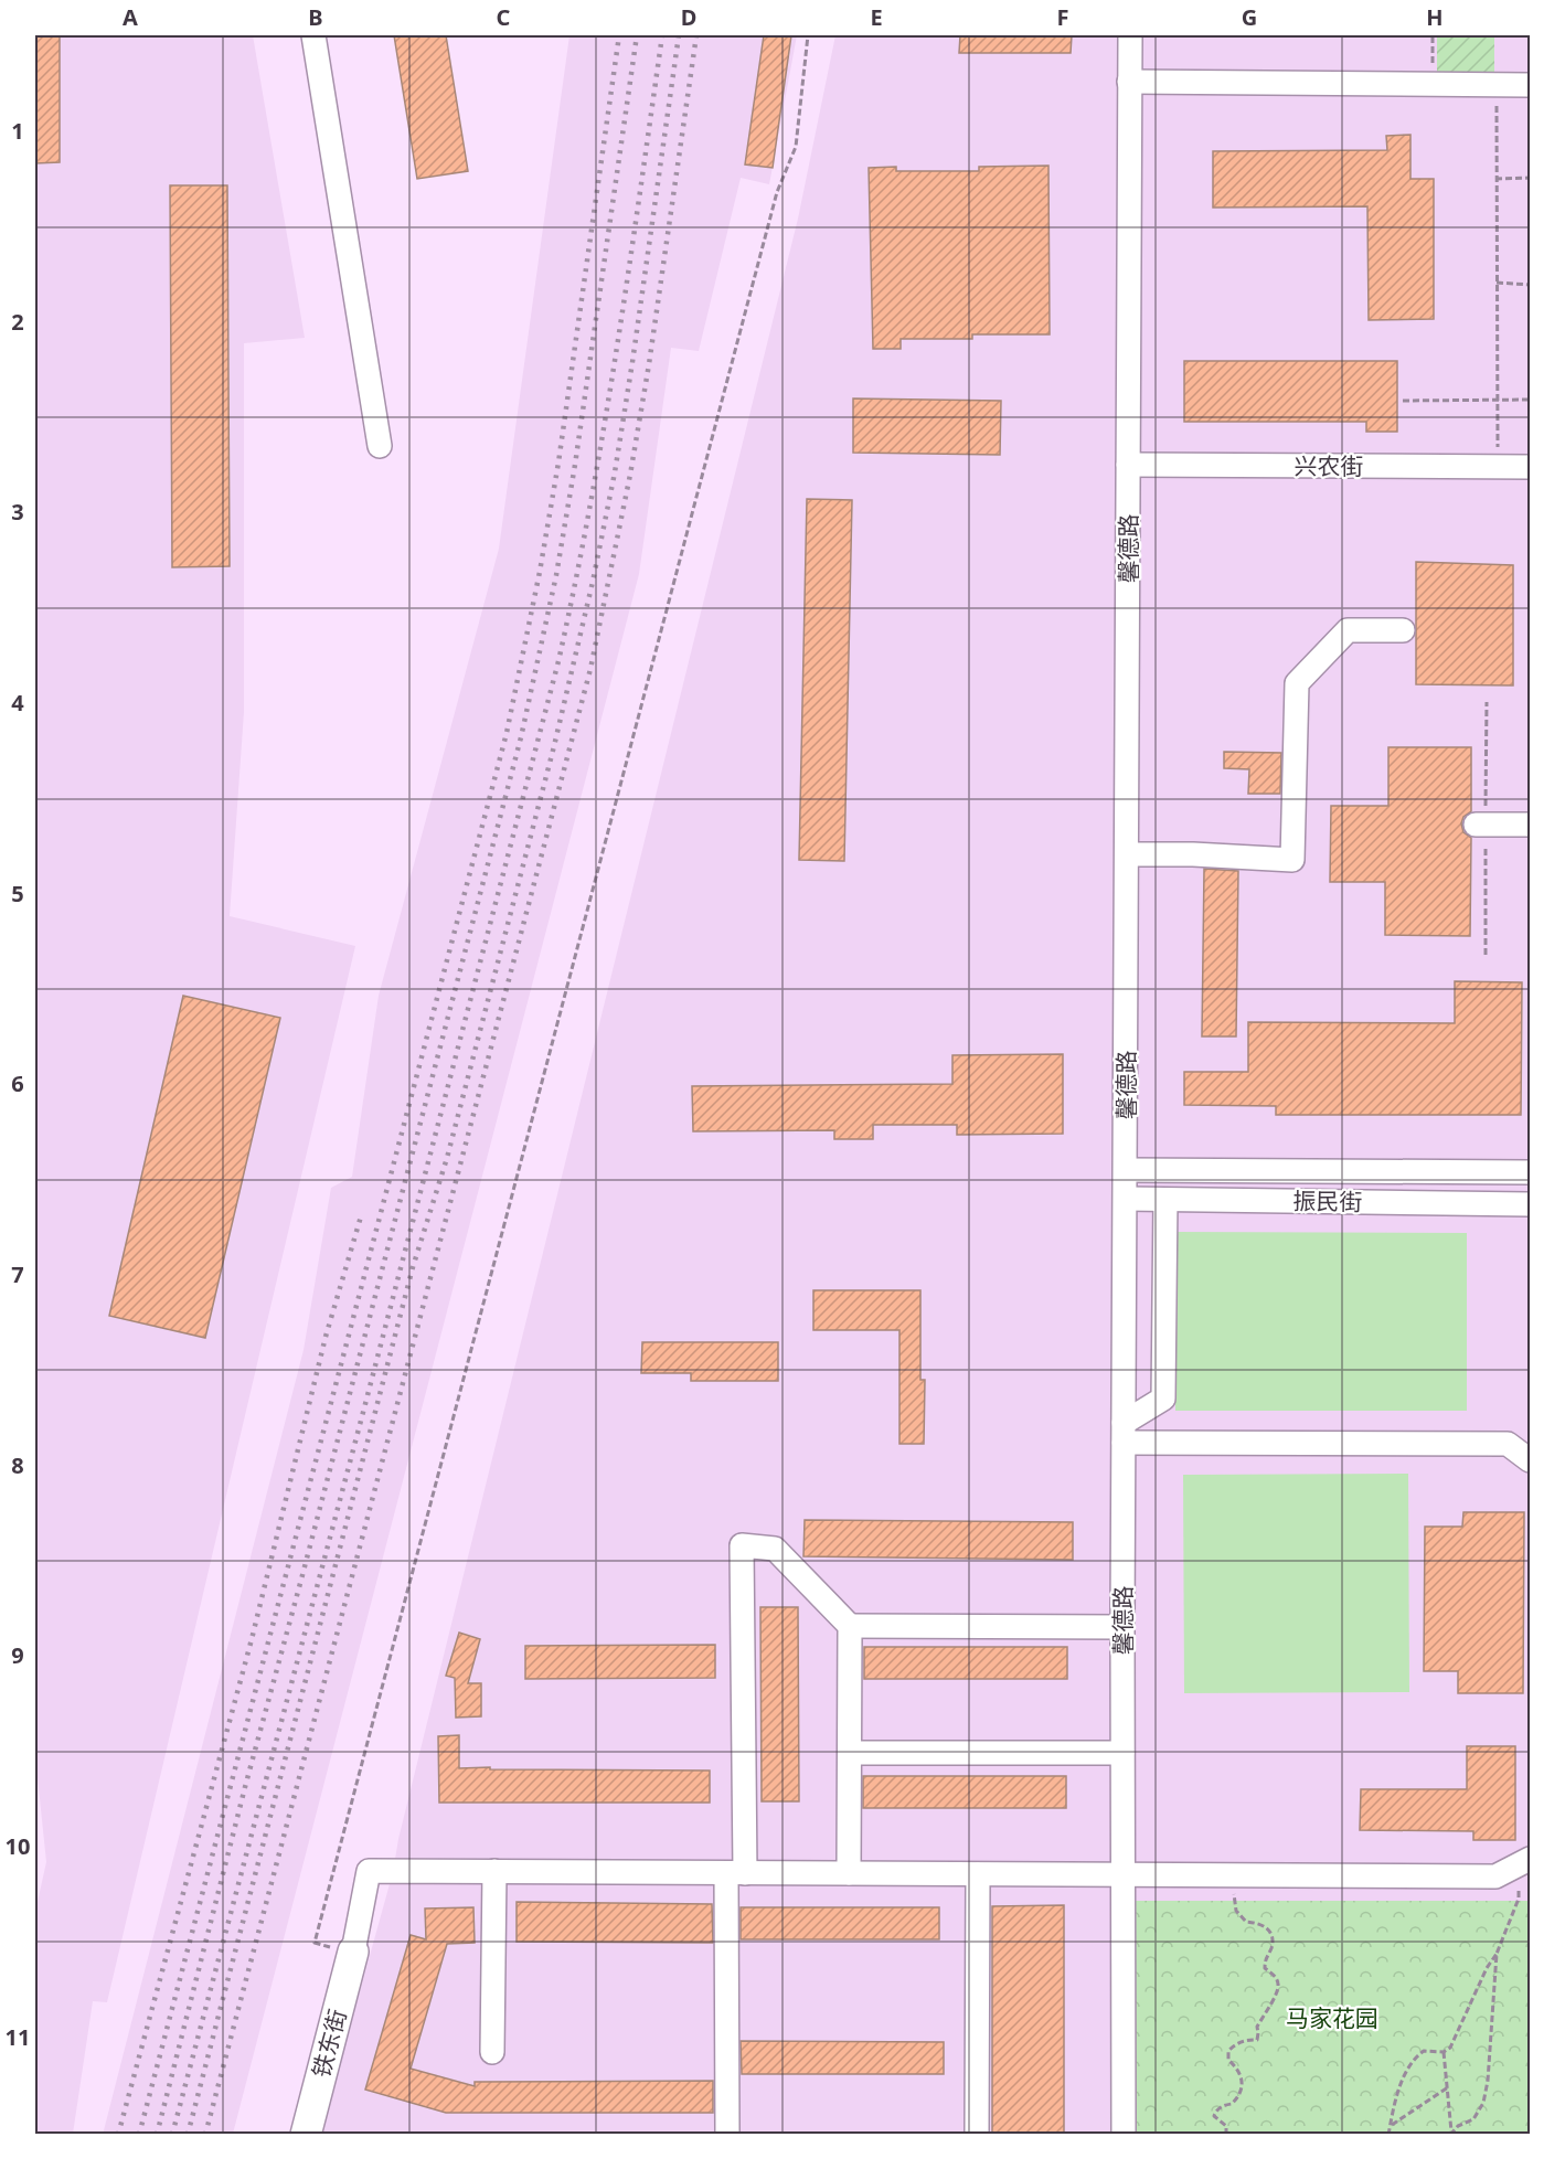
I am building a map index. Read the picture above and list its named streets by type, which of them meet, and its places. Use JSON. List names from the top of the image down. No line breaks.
{"streets":{"street":["兴农街","馨德路","振民街","铁东街"]},"crossings":[["兴农街","馨德路"],["馨德路","振民街"]],"parks":["马家花园"],"grid":{"columns":["A","B","C","D","E","F","G","H"],"rows":["1","2","3","4","5","6","7","8","9","10","11"]}}
